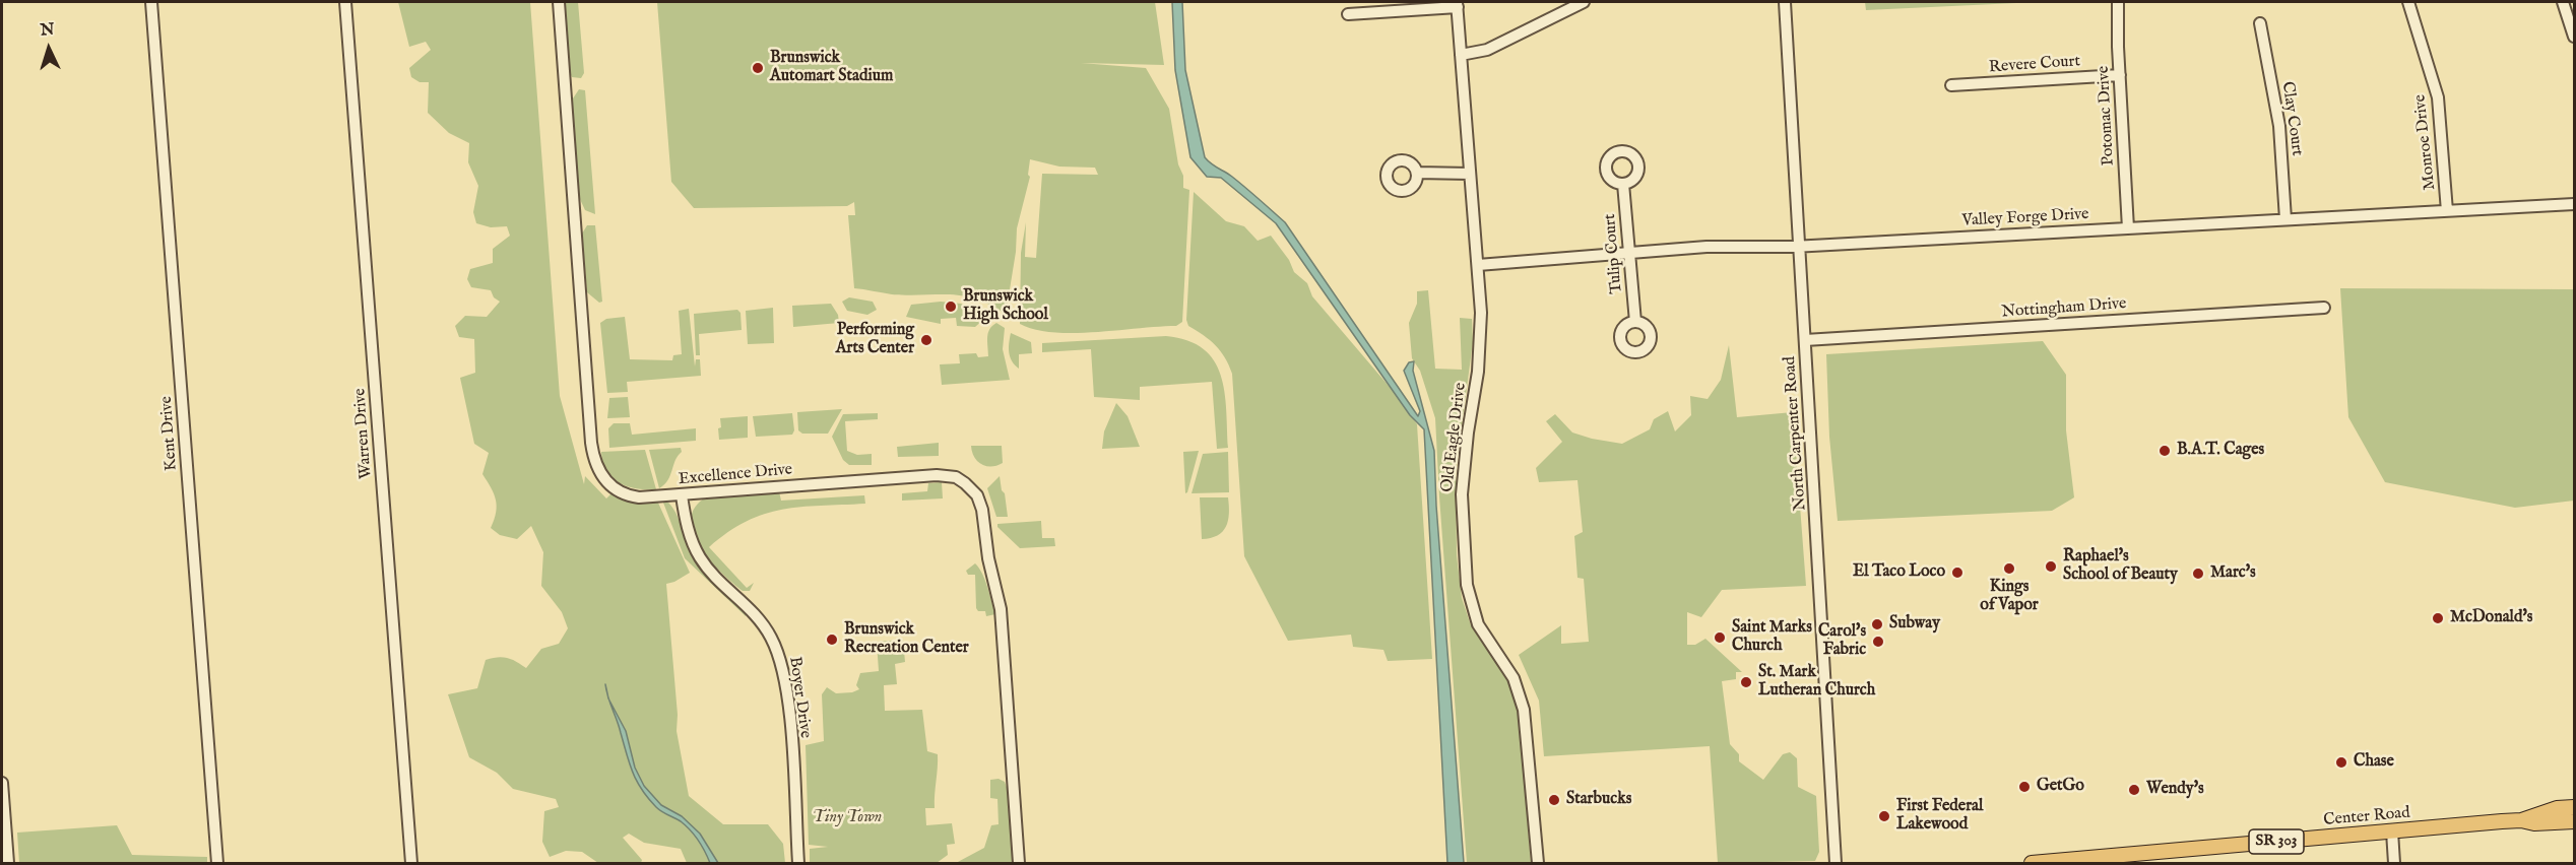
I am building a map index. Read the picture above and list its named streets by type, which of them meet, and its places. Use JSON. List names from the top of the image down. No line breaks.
{"streets":{"main road":["Center Road","SR 303"],"street":["Revere Court","Potomac Drive","Clay Court","Monroe Drive","Valley Forge Drive","Tulip Court","Nottingham Drive","Kent Drive","Warren Drive","North Carpenter Road","Old Eagle Drive","Excellence Drive","Boyer Drive"]},"crossings":[["Revere Court","Potomac Drive"],["Potomac Drive","Valley Forge Drive"],["Clay Court","Valley Forge Drive"],["Monroe Drive","Valley Forge Drive"],["Valley Forge Drive","Tulip Court"],["Valley Forge Drive","North Carpenter Road"],["Valley Forge Drive","Old Eagle Drive"],["Nottingham Drive","North Carpenter Road"],["Excellence Drive","Boyer Drive"]],"parks":["Tiny Town"],"places":["Brunswick Automart Stadium","Brunswick High School","Performing Arts Center","B.A.T. Cages","Raphael's School of Beauty","Kings of Vapor","El Taco Loco","Marc's","McDonald's","Subway","Saint Marks Church","Brunswick Recreation Center","Carol's Fabric","St. Mark Lutheran Church","Chase","GetGo","Wendy's","Starbucks","First Federal Lakewood"],"north":"top"}
